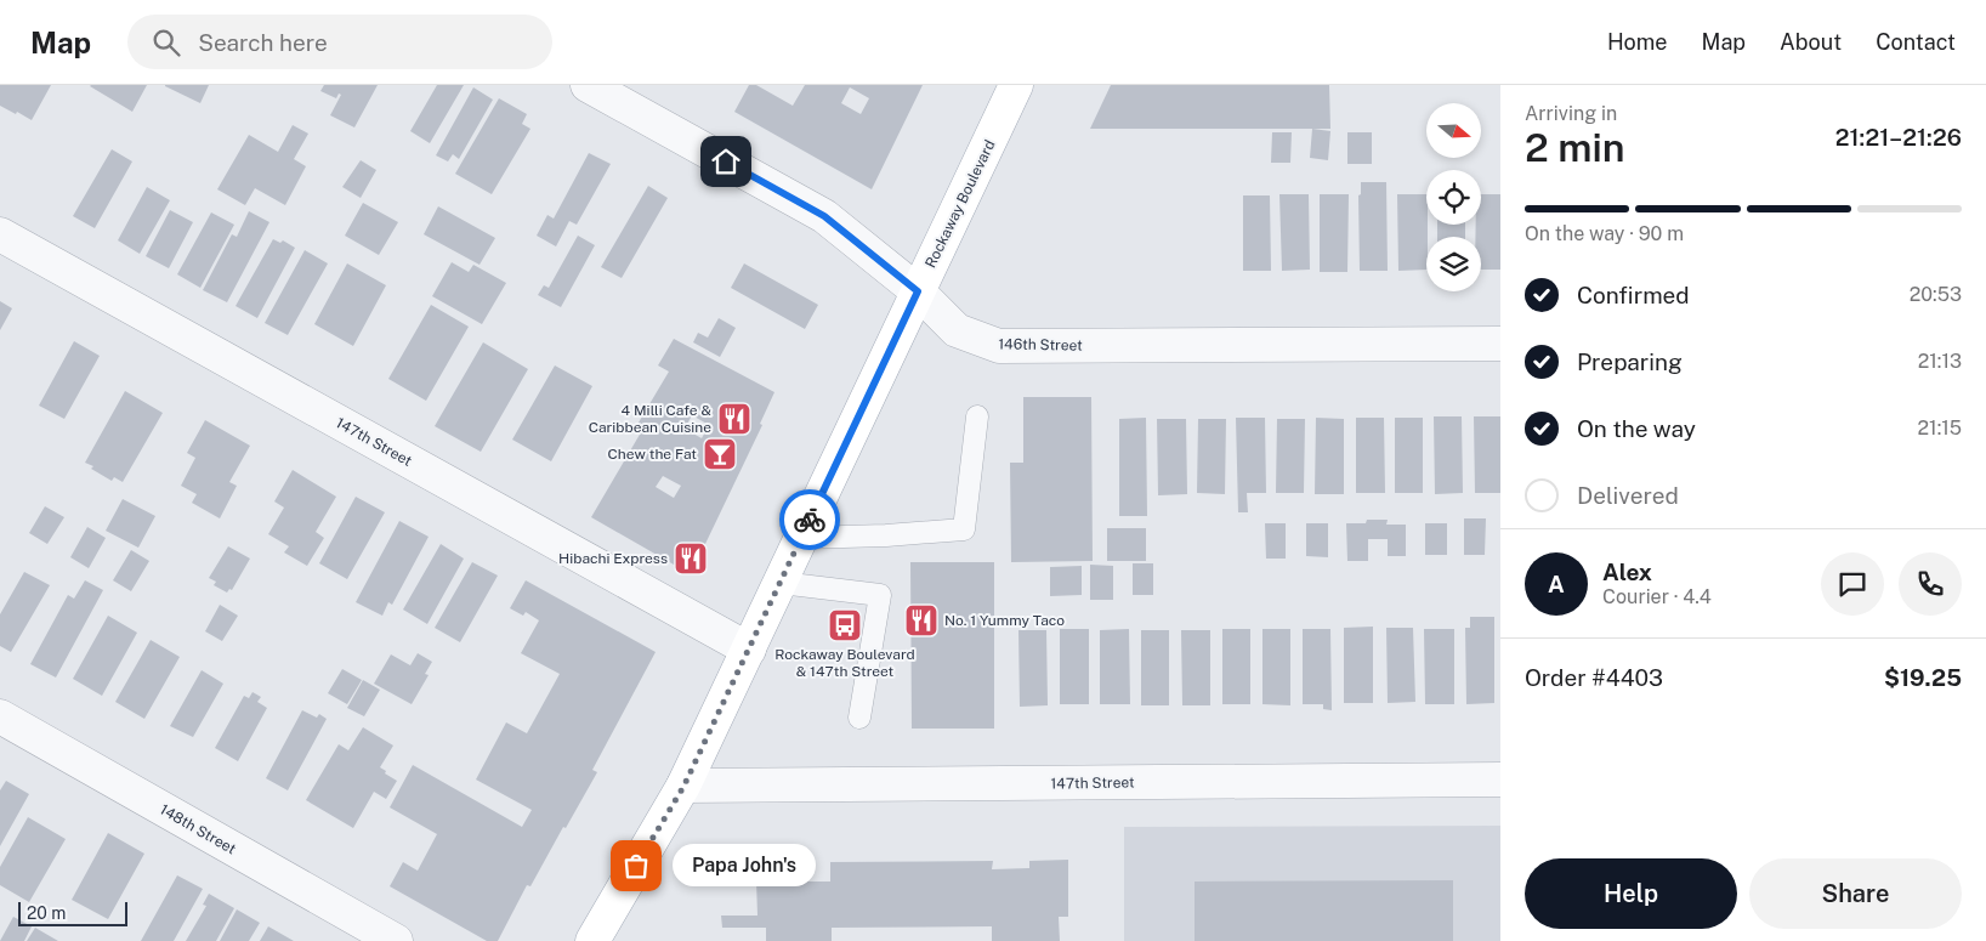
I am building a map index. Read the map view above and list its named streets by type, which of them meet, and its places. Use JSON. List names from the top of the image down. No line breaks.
{"streets":{"main road":["Rockaway Boulevard"],"street":["146th Street","147th Street","148th Street"]},"crossings":[["Rockaway Boulevard","146th Street"],["Rockaway Boulevard","147th Street"]],"places":{"restaurant":["4 Milli Cafe & Caribbean Cuisine","Hibachi Express","No. 1 Yummy Taco"],"bar":["Chew the Fat"],"bus stop":["Rockaway Boulevard & 147th Street"],"other":["Papa John's"]},"scale_bar":"20 m","north":"right","page":{"header":"Map","search":"Search here","nav":["Home","Map","About","Contact"],"heading":["2 min","Arriving in","21:21–21:26"],"panel":["Alex","Courier · 4.4","Order #4403","$19.25"],"bar":"On the way · 90 m","list":[["Confirmed","20:53"],["Preparing","21:13"],["On the way","21:15"],"Delivered"],"round":"A","bubble":"Papa John's","buttons":["Help","Share"],"scale":"20 m"}}
